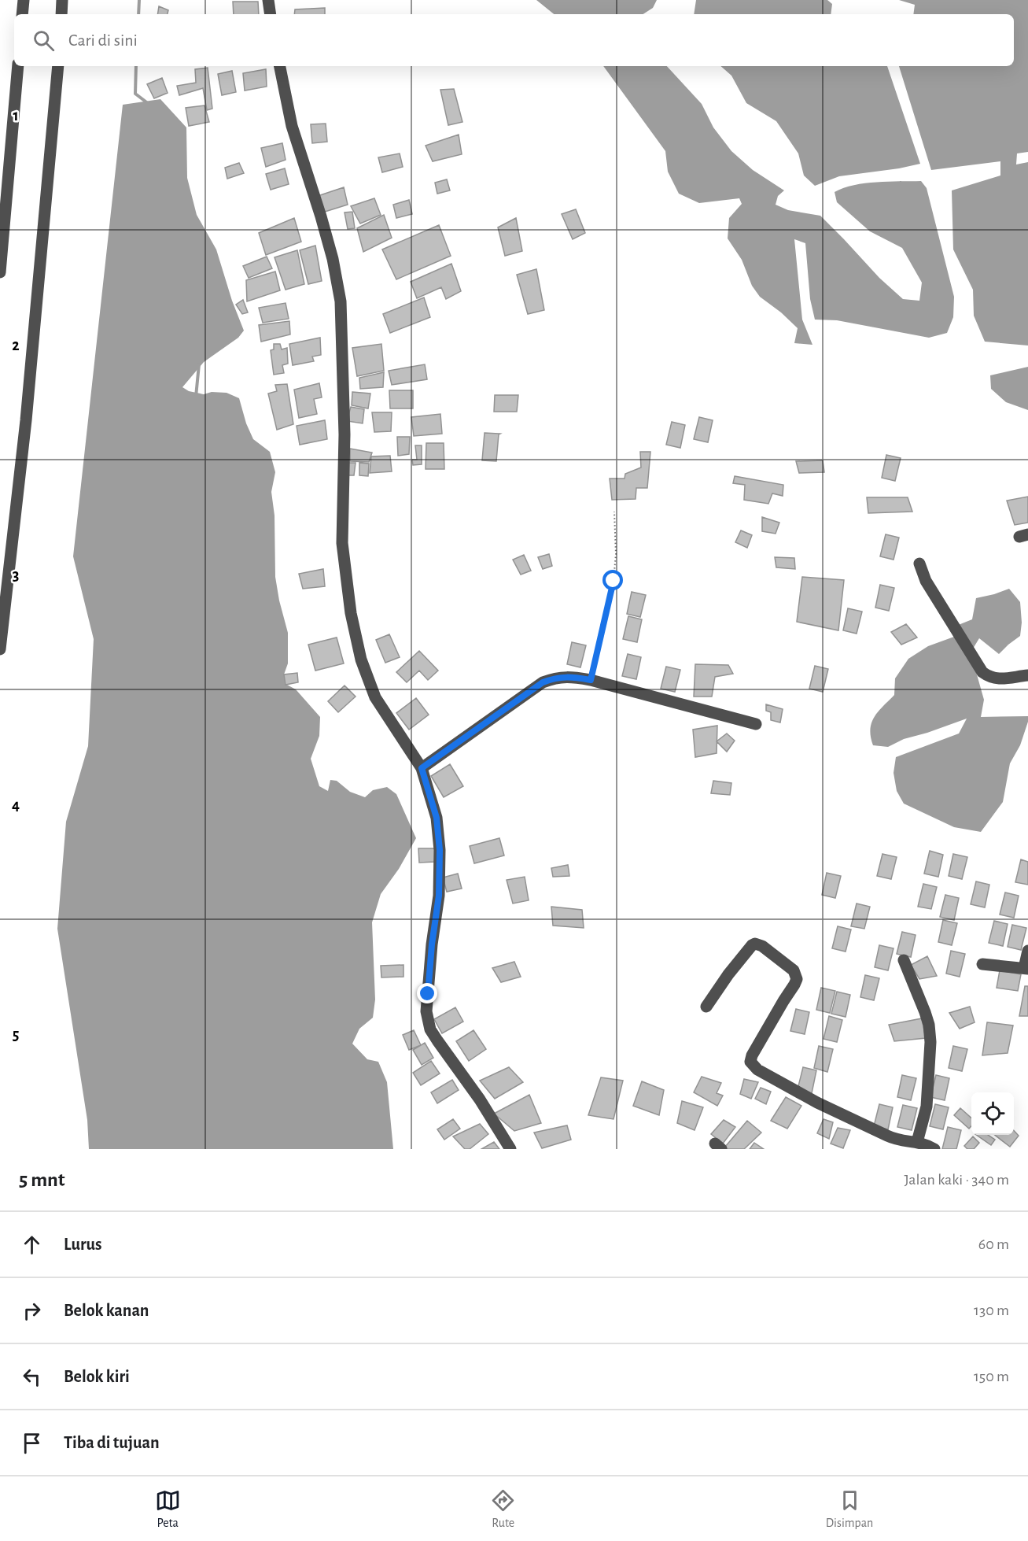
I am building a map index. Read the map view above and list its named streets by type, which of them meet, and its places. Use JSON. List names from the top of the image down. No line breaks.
{"page":{"search":"Cari di sini","heading":["5 mnt","Jalan kaki · 340 m"],"list":[["Lurus","60 m"],["Belok kanan","130 m"],["Belok kiri","150 m"],"Tiba di tujuan"],"nav":["Peta","Rute","Disimpan"]},"grid":{"rows":["1","2","3","4","5"]}}
